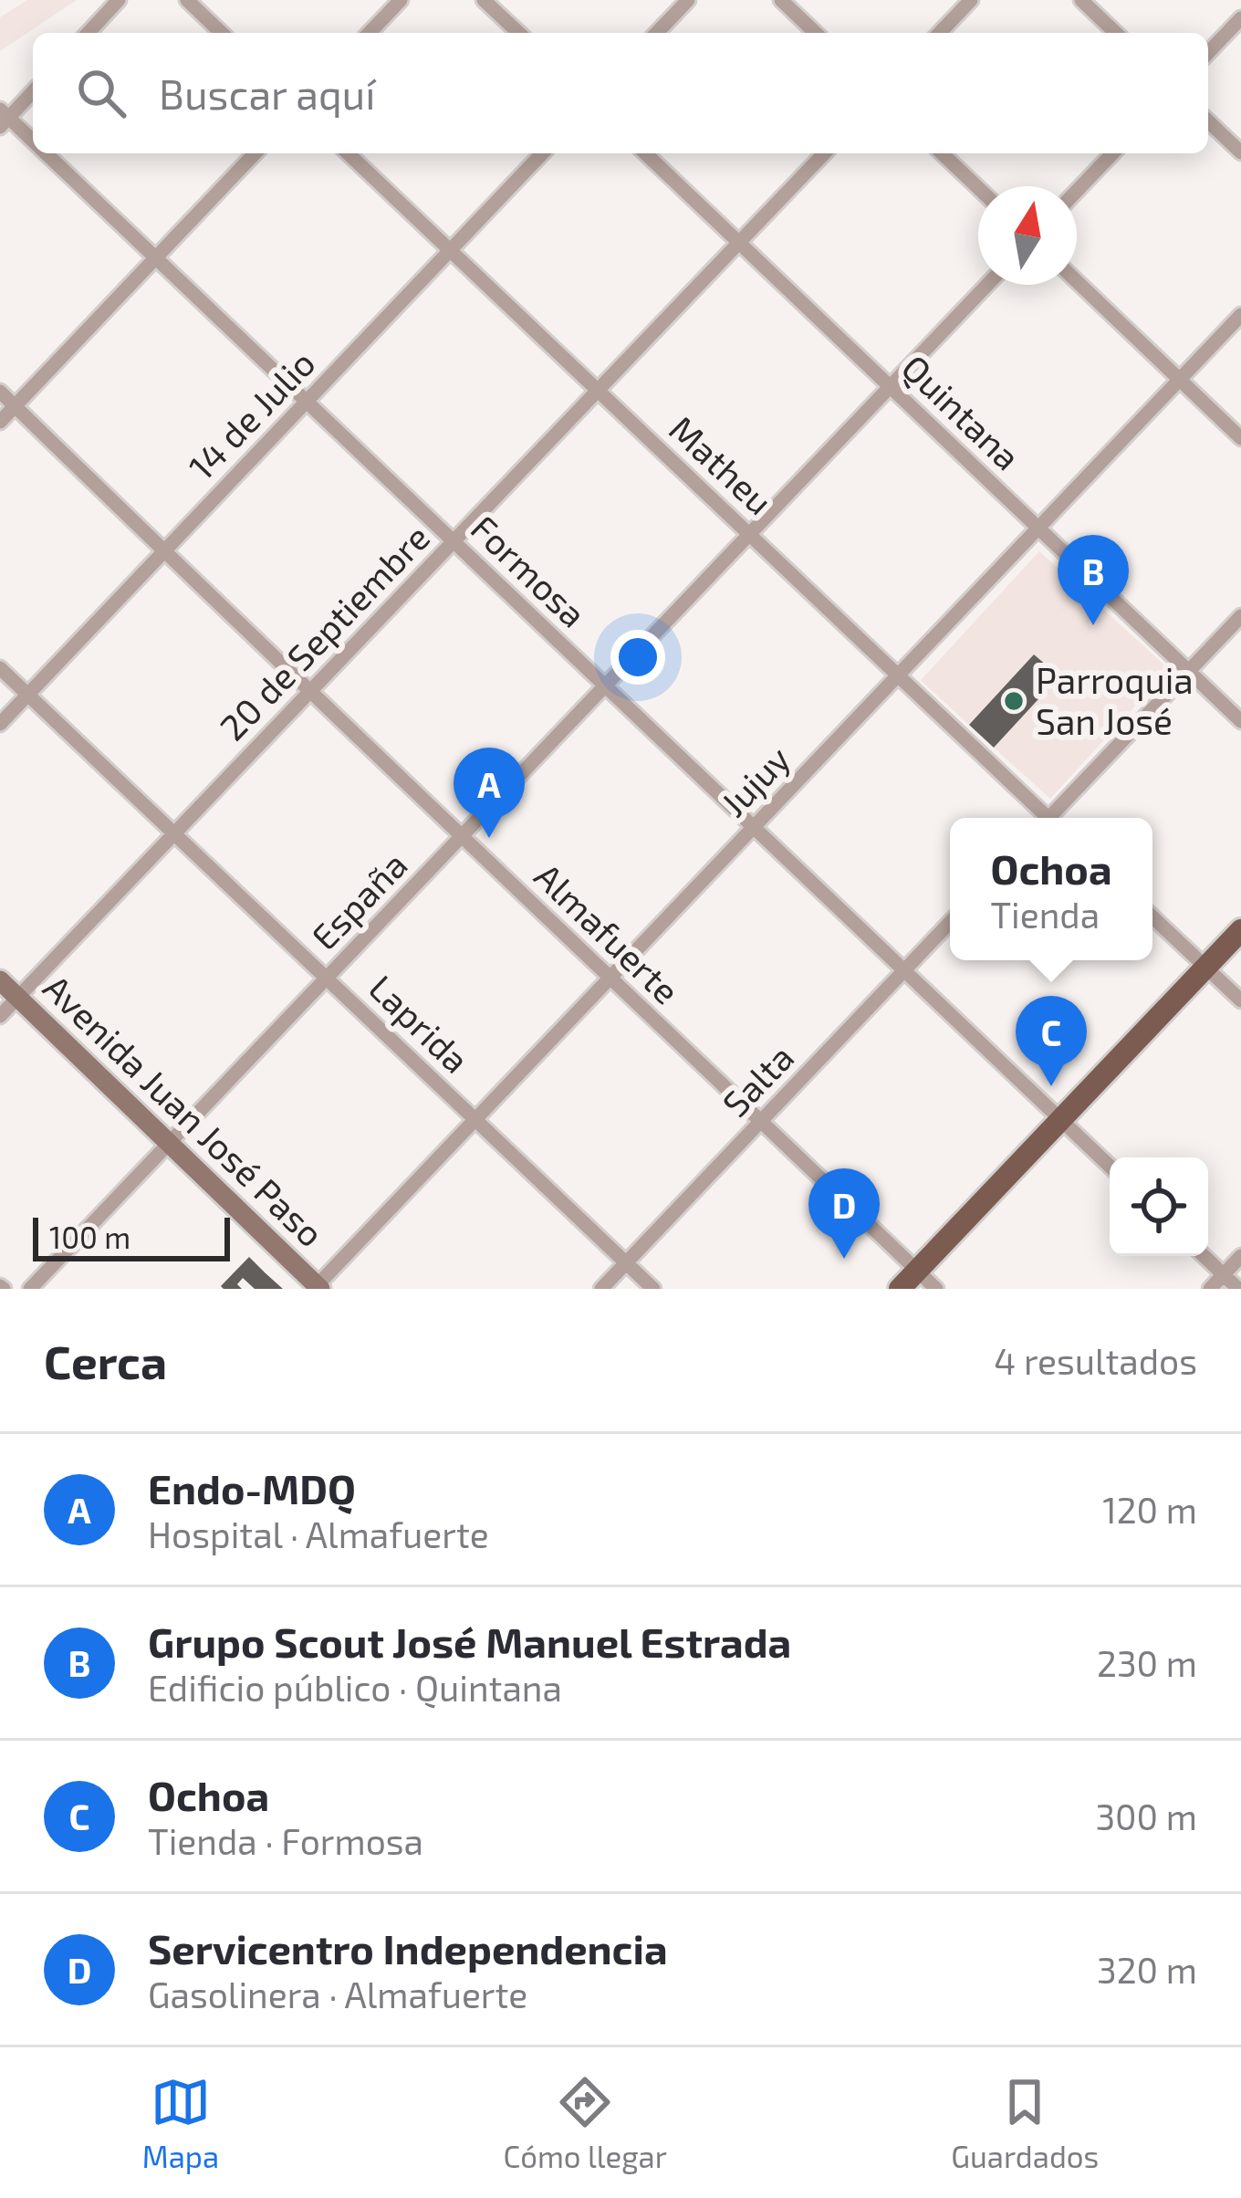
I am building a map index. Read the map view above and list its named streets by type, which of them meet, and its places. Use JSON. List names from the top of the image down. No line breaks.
{"streets":{"main road":["Avenida Juan José Paso"],"street":["Quintana","14 de Julio","Matheu","Formosa","20 de Septiembre","Jujuy","España","Almafuerte","Laprida","Salta"]},"crossings":[["Quintana","20 de Septiembre"],["Quintana","Jujuy"],["Quintana","España"],["14 de Julio","Matheu"],["14 de Julio","Formosa"],["14 de Julio","Almafuerte"],["14 de Julio","Laprida"],["Matheu","20 de Septiembre"],["Matheu","Jujuy"],["Matheu","España"],["Formosa","20 de Septiembre"],["Formosa","Jujuy"],["Formosa","España"],["Formosa","Salta"],["20 de Septiembre","Almafuerte"],["20 de Septiembre","Laprida"],["20 de Septiembre","Avenida Juan José Paso"],["Jujuy","Almafuerte"],["Jujuy","Laprida"],["Jujuy","Avenida Juan José Paso"],["España","Almafuerte"],["España","Laprida"],["España","Avenida Juan José Paso"],["Almafuerte","Salta"],["Laprida","Salta"]],"places":["Parroquia San José"],"scale_bar":"100 m","north":"top","page":{"search":"Buscar aquí","pins":["B","A","C","D"],"popup":["Ochoa","Tienda"],"scale":"100 m","heading":["Cerca","4 resultados"],"list":[{"mark":"A","name":"Endo-MDQ","note":"Hospital · Almafuerte","value":"120 m"},{"mark":"B","name":"Grupo Scout José Manuel Estrada","note":"Edificio público · Quintana","value":"230 m"},{"mark":"C","name":"Ochoa","note":"Tienda · Formosa","value":"300 m"},{"mark":"D","name":"Servicentro Independencia","note":"Gasolinera · Almafuerte","value":"320 m"}],"nav":["Mapa","Cómo llegar","Guardados"]}}
